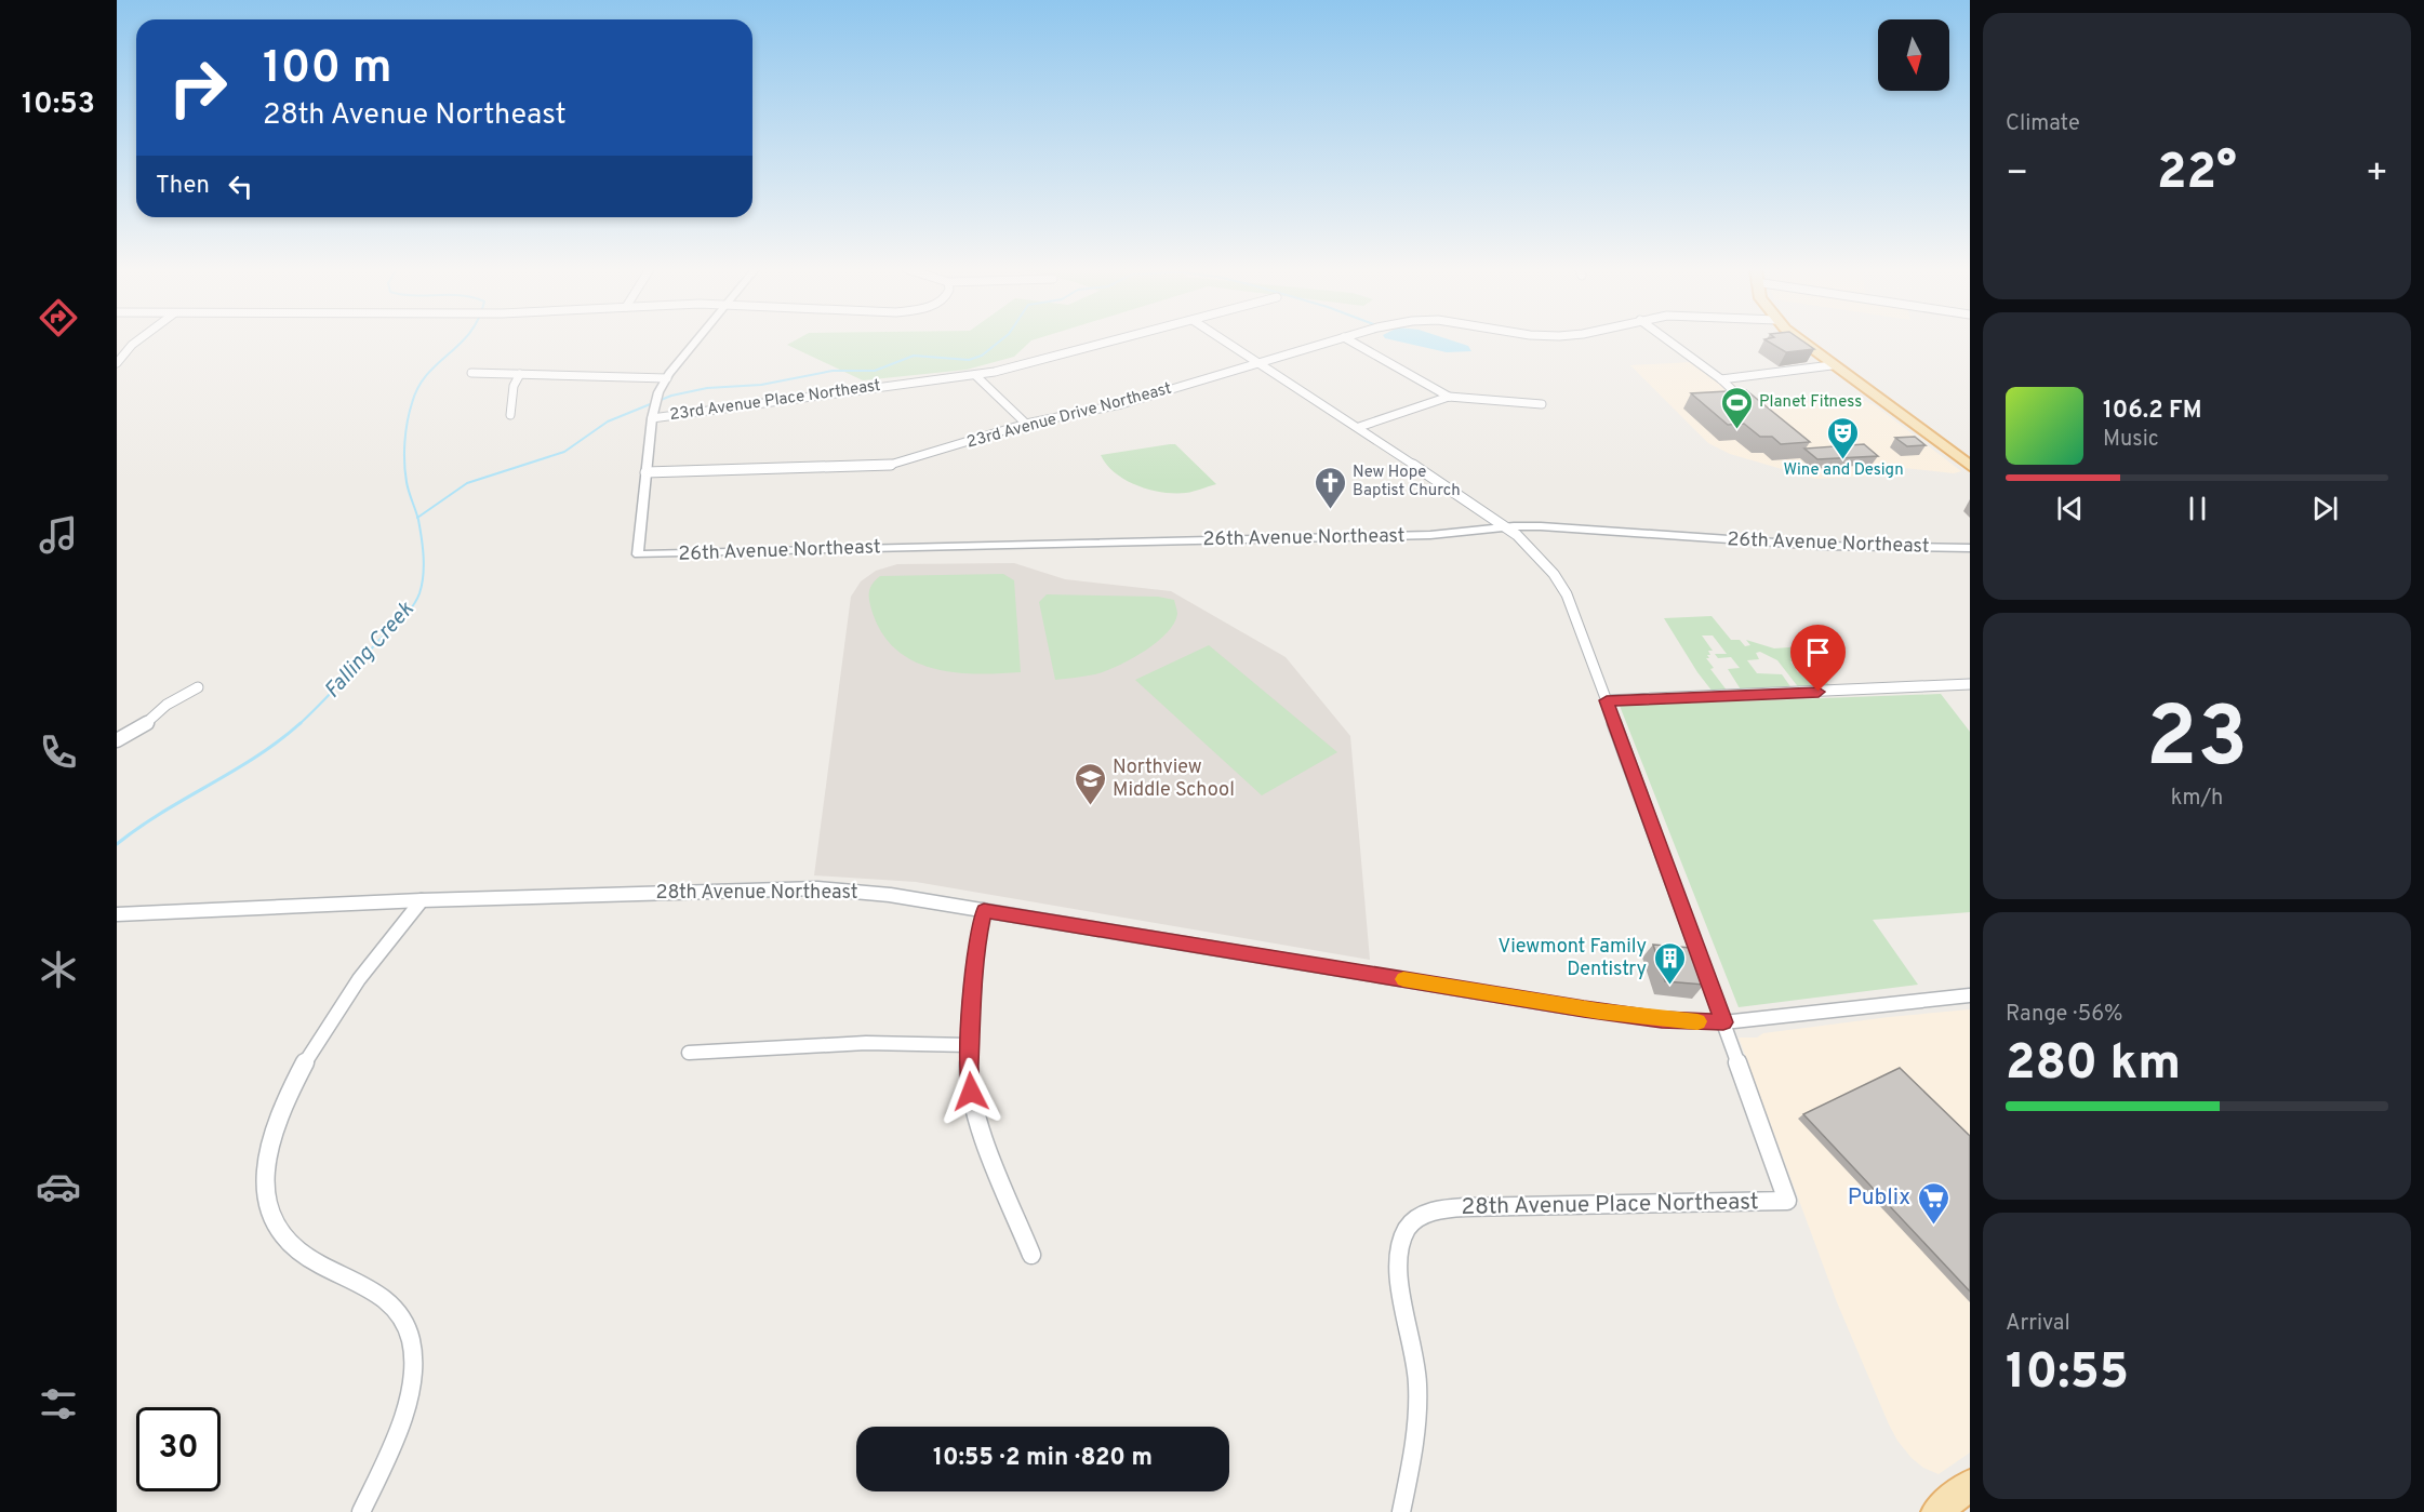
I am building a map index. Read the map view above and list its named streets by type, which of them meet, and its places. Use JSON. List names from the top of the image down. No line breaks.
{"streets":{"street":["23rd Avenue Place Northeast","23rd Avenue Drive Northeast","26th Avenue Northeast","28th Avenue Northeast","28th Avenue Place Northeast"]},"crossings":[["23rd Avenue Drive Northeast","26th Avenue Northeast"],["28th Avenue Northeast","28th Avenue Place Northeast"]],"water":["Falling Creek"],"places":{"sports":["Planet Fitness"],"theatre":["Wine and Design"],"church":["New Hope Baptist Church"],"school or university":["Northview Middle School"],"building":["Viewmont Family Dentistry"],"supermarket":["Publix"]},"north":"bottom","page":{"tabs":"10:53","tile":["Climate",["23","km/h"],["Range · 56%","280 km"],["Arrival","10:55"]],"turn":["100 m","28th Avenue Northeast"],"heat":["−","22°","+"],"then":"Then","song":["106.2 FM","Music"],"limit":"30","trip":"10:55 · 2 min · 820 m"}}
